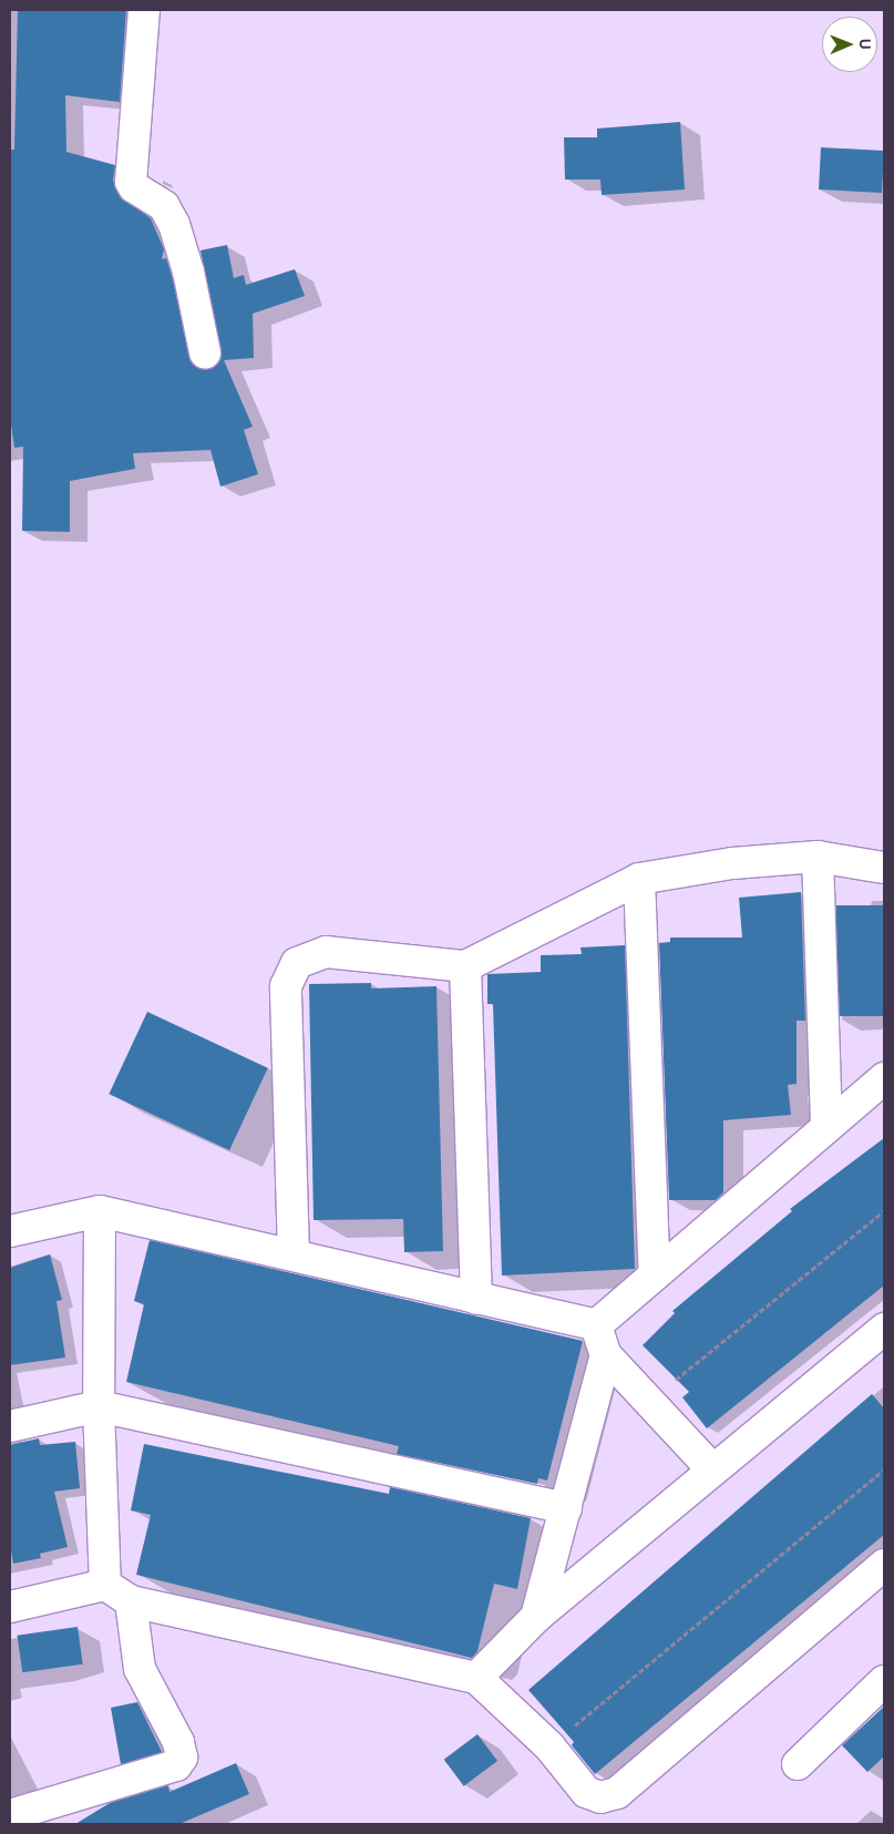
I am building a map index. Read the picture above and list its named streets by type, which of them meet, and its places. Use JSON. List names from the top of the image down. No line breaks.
{"north":"right"}
